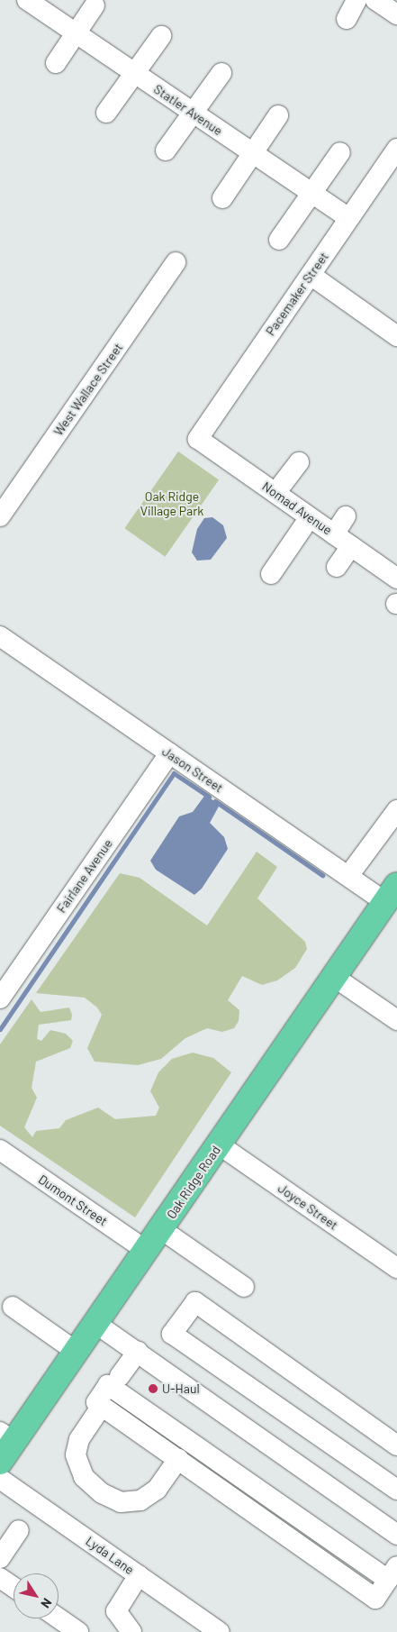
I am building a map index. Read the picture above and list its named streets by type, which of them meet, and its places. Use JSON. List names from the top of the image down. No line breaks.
{"streets":{"main road":["Oak Ridge Road"],"street":["Statler Avenue","Pacemaker Street","West Wallace Street","Nomad Avenue","Jason Street","Fairlane Avenue","Dumont Street","Joyce Street","Lyda Lane"]},"crossings":[["Statler Avenue","Pacemaker Street"],["Pacemaker Street","Nomad Avenue"],["Jason Street","Fairlane Avenue"],["Jason Street","Oak Ridge Road"],["Oak Ridge Road","Dumont Street"],["Oak Ridge Road","Joyce Street"]],"parks":["Oak Ridge Village Park"],"places":["U-Haul"],"north":"bottom right"}
